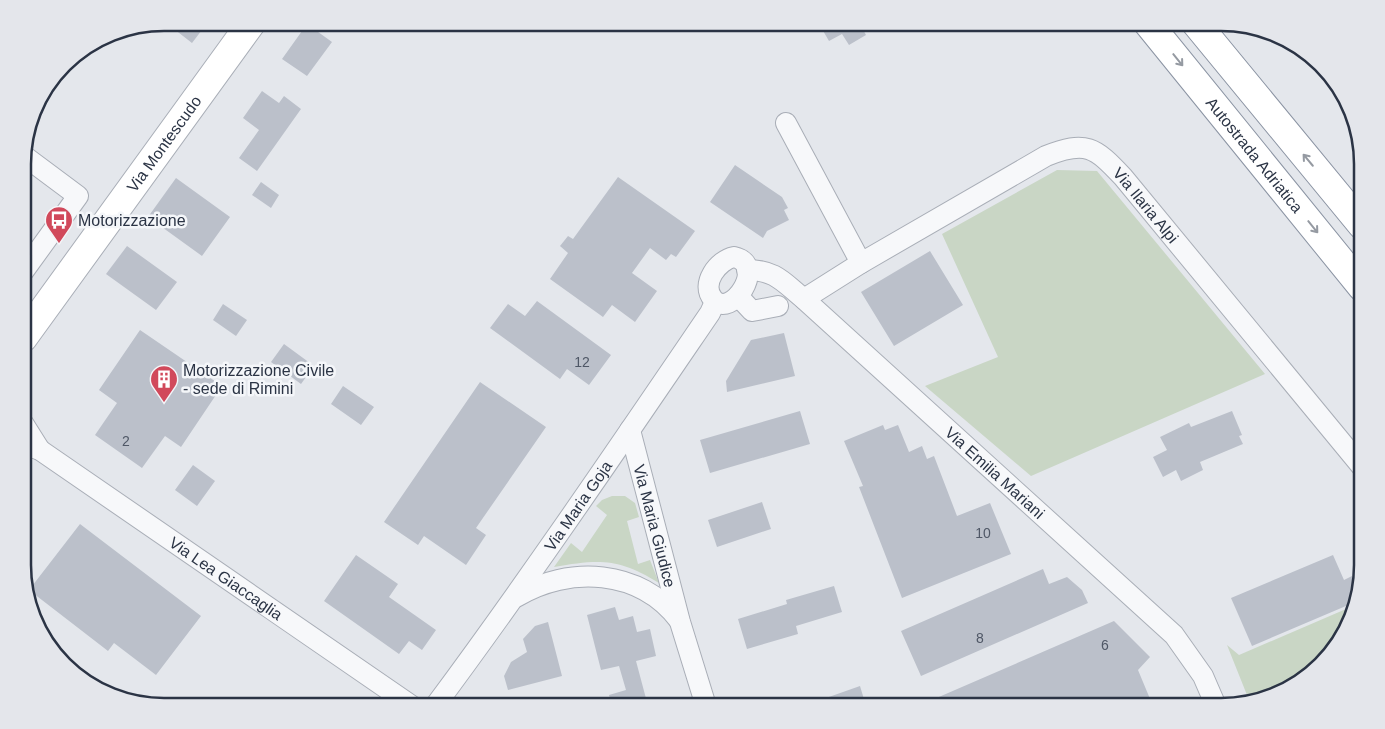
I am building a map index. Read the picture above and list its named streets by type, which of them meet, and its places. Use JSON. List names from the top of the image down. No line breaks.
{"streets":{"main road":["Via Montescudo","Autostrada Adriatica"],"street":["Via Ilaria Alpi","Via Emilia Mariani","Via Maria Goja","Via Maria Giudice","Via Lea Giaccaglia"]},"crossings":[["Via Ilaria Alpi","Via Emilia Mariani"],["Via Emilia Mariani","Via Maria Goja"],["Via Maria Goja","Via Maria Giudice"]],"places":{"bus stop":["Motorizzazione"],"building":["Motorizzazione Civile - sede di Rimini"]},"house_numbers":["12","2","10","8","6"]}
